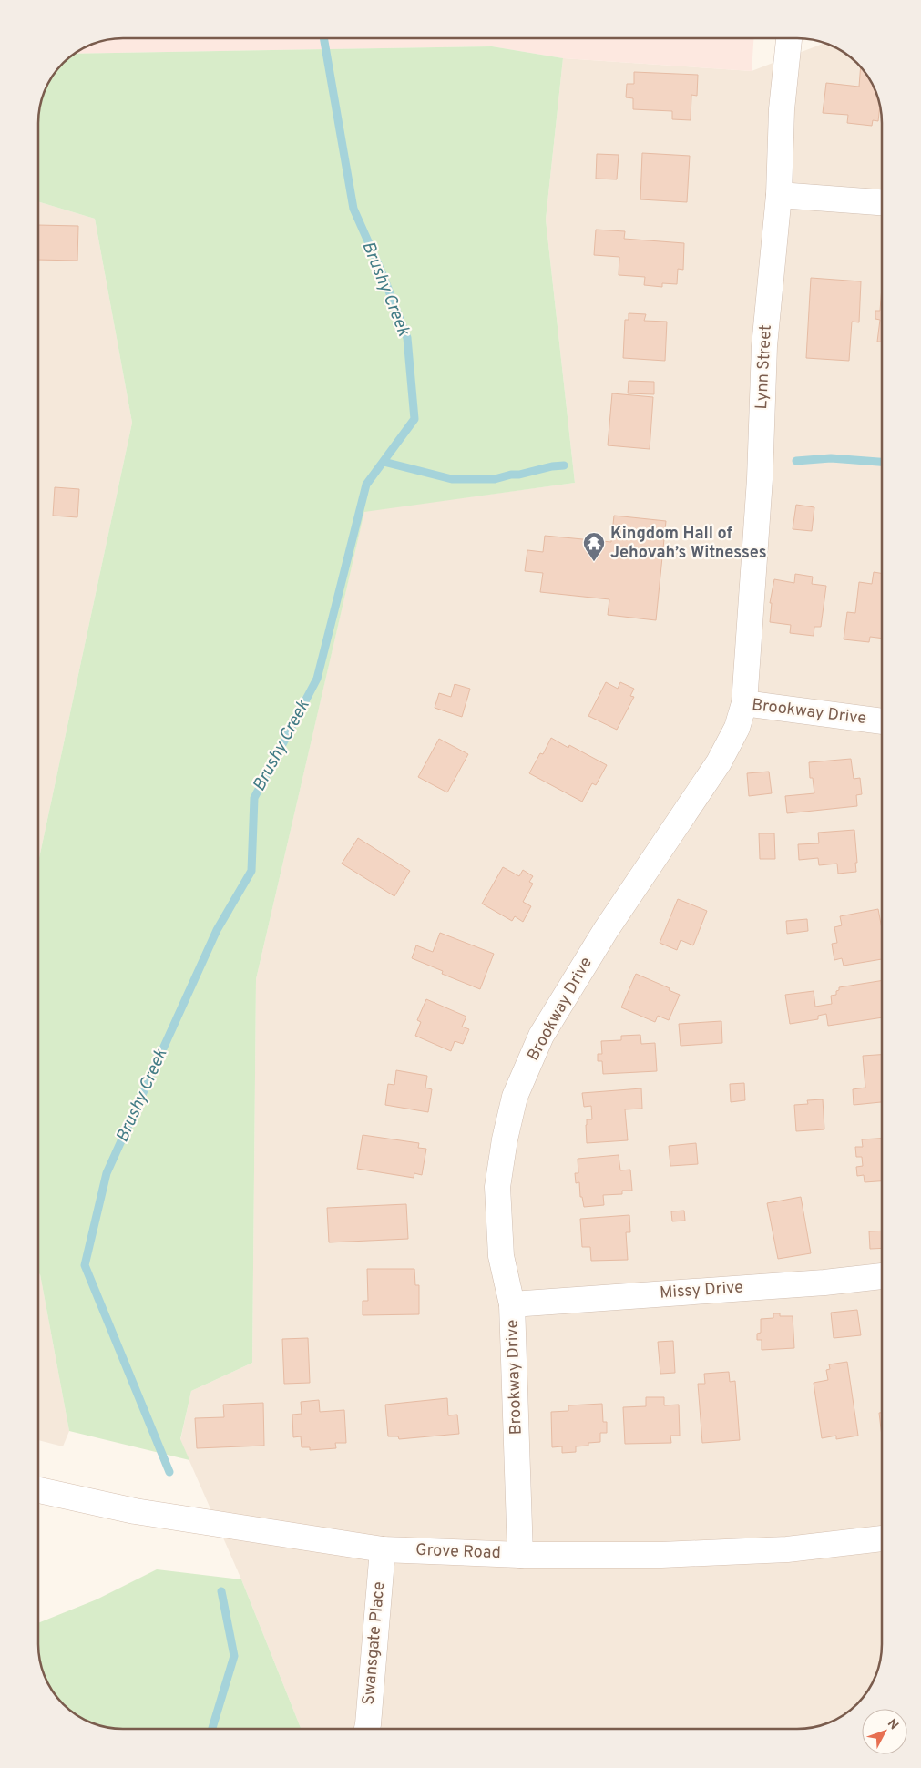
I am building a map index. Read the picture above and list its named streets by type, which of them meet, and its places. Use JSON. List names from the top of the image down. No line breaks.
{"streets":{"street":["Lynn Street","Brookway Drive","Missy Drive","Grove Road","Swansgate Place"]},"crossings":[["Lynn Street","Brookway Drive"],["Brookway Drive","Missy Drive"],["Brookway Drive","Grove Road"],["Grove Road","Swansgate Place"]],"water":["Brushy Creek"],"places":{"temple":["Kingdom Hall of Jehovah’s Witnesses"]},"north":"top right"}
